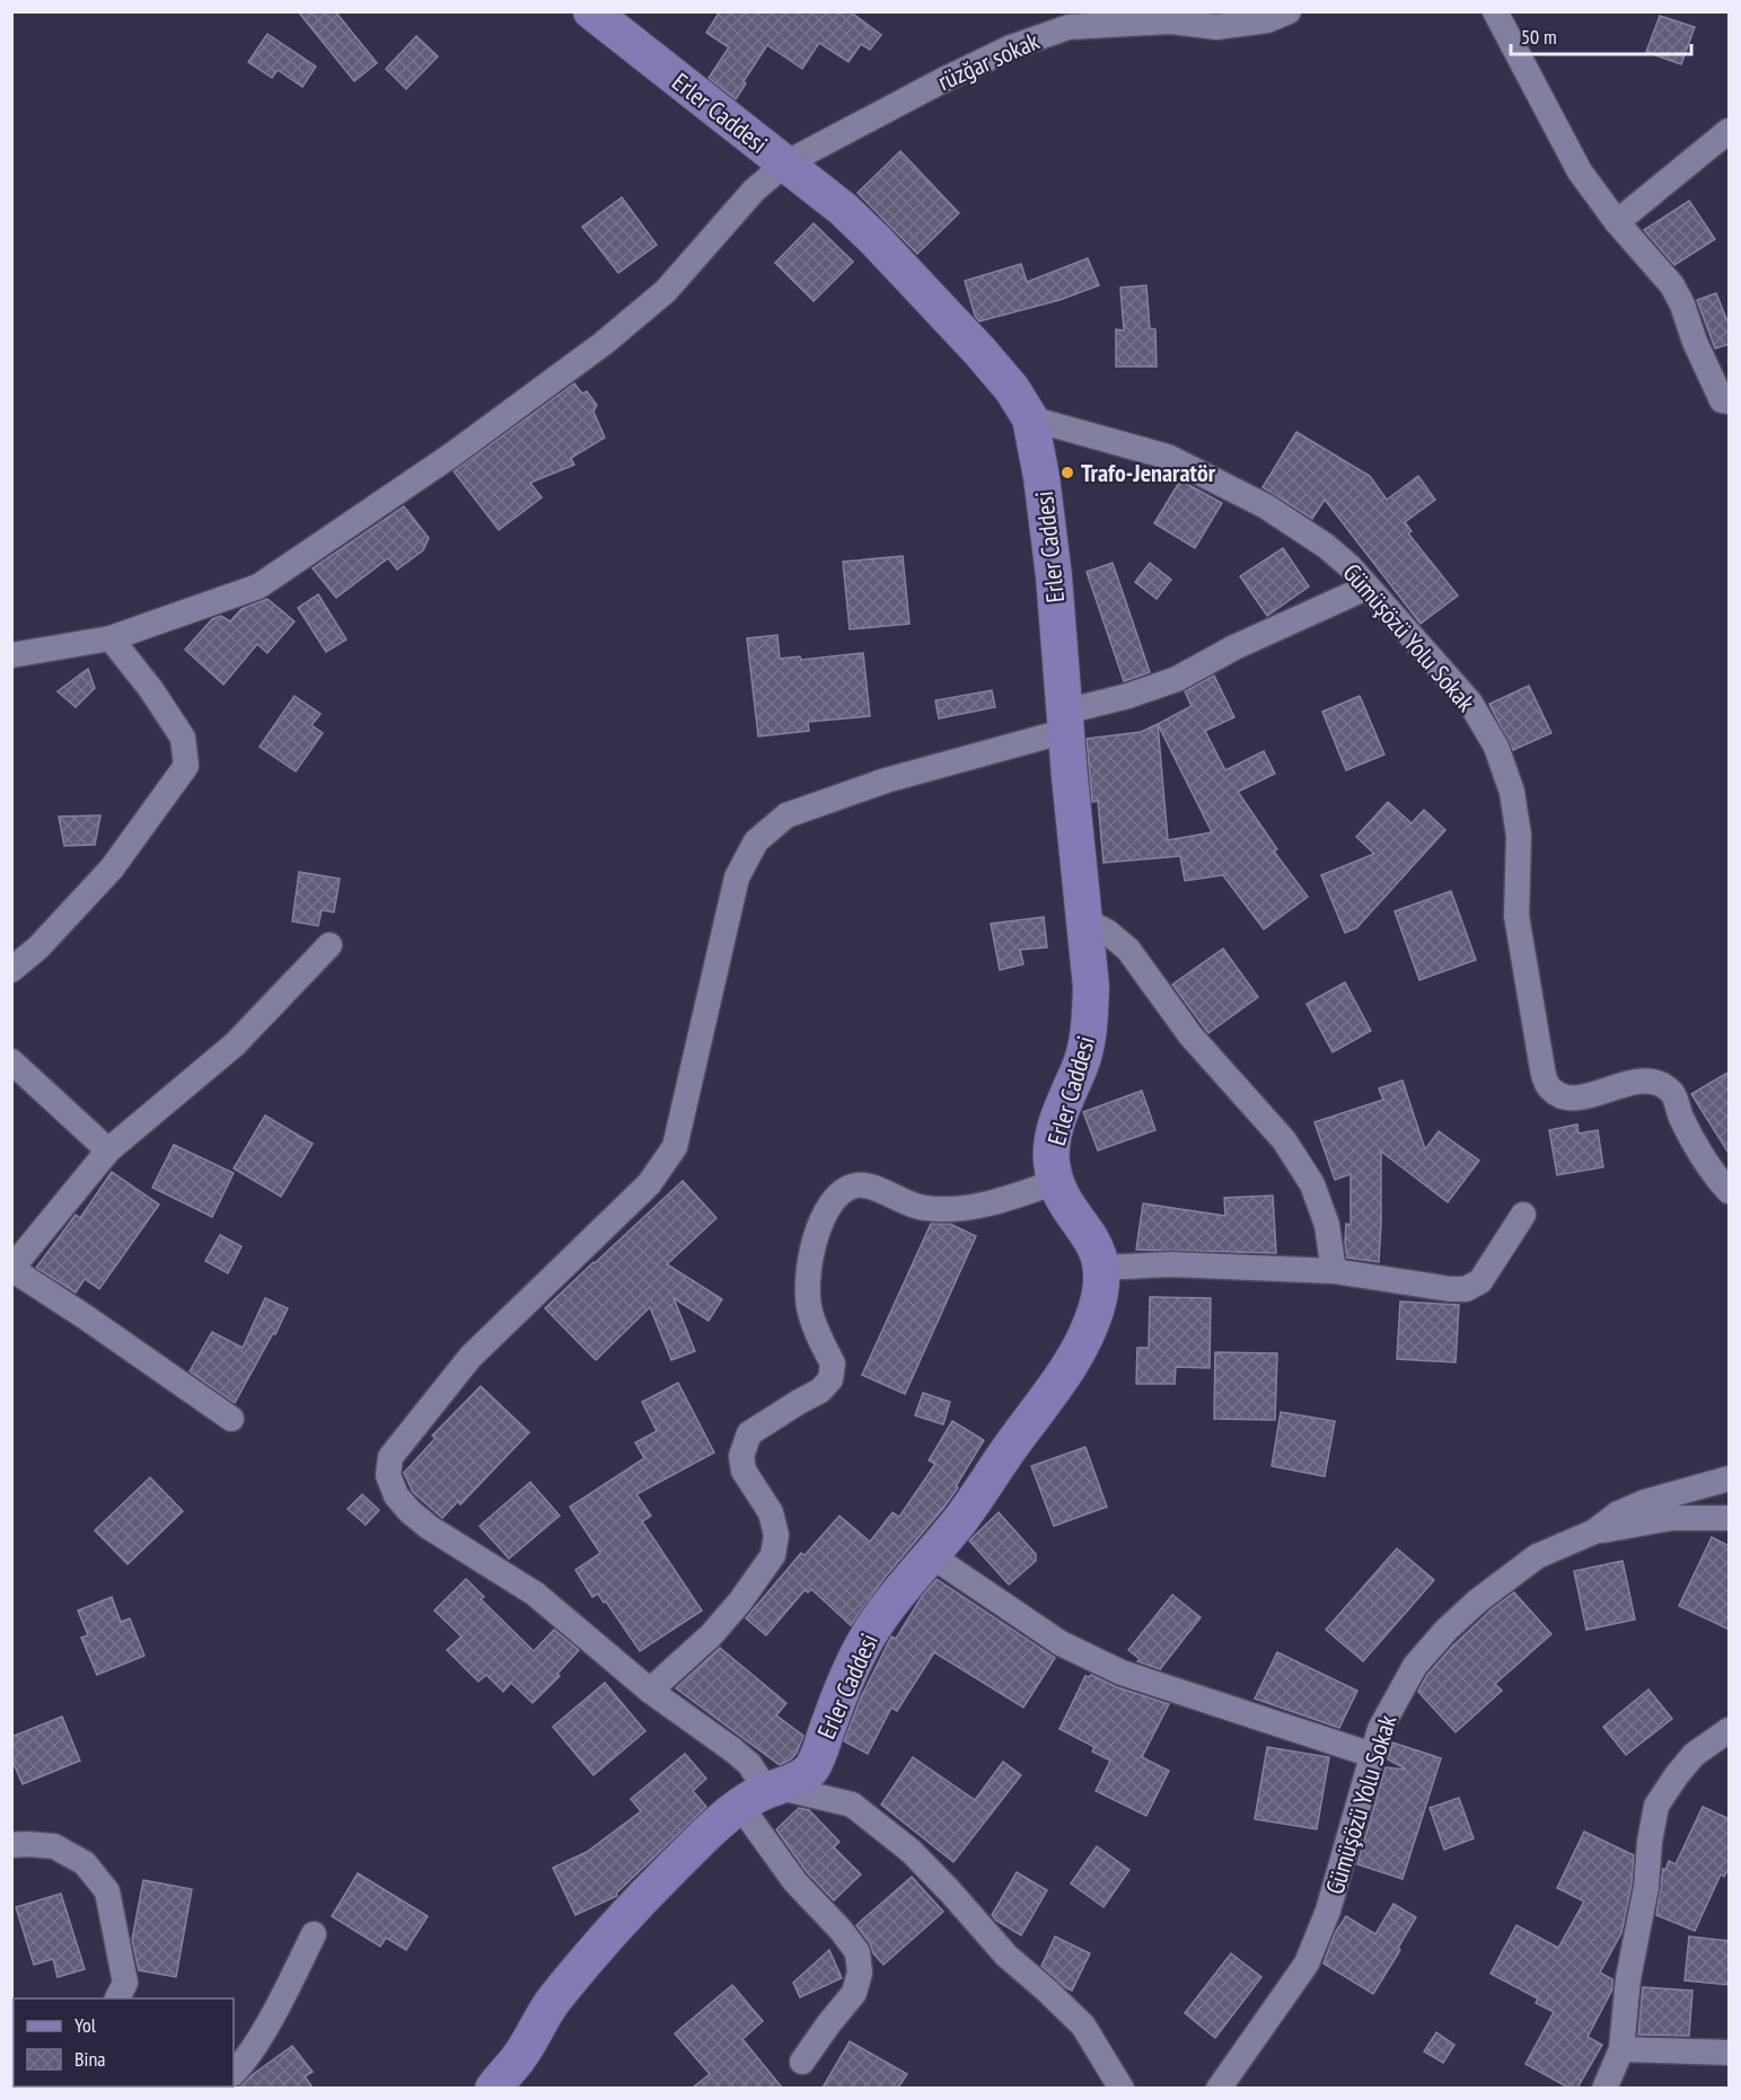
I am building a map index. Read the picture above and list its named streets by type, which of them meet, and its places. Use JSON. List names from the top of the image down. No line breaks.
{"streets":{"street":["rüzğar sokak","Erler Caddesi","Gümüşözü Yolu Sokak"]},"crossings":[["rüzğar sokak","Erler Caddesi"],["Erler Caddesi","Gümüşözü Yolu Sokak"]],"places":["Trafo-Jenaratör"],"legend":["Yol","Bina"],"scale_bar":"50 m"}
